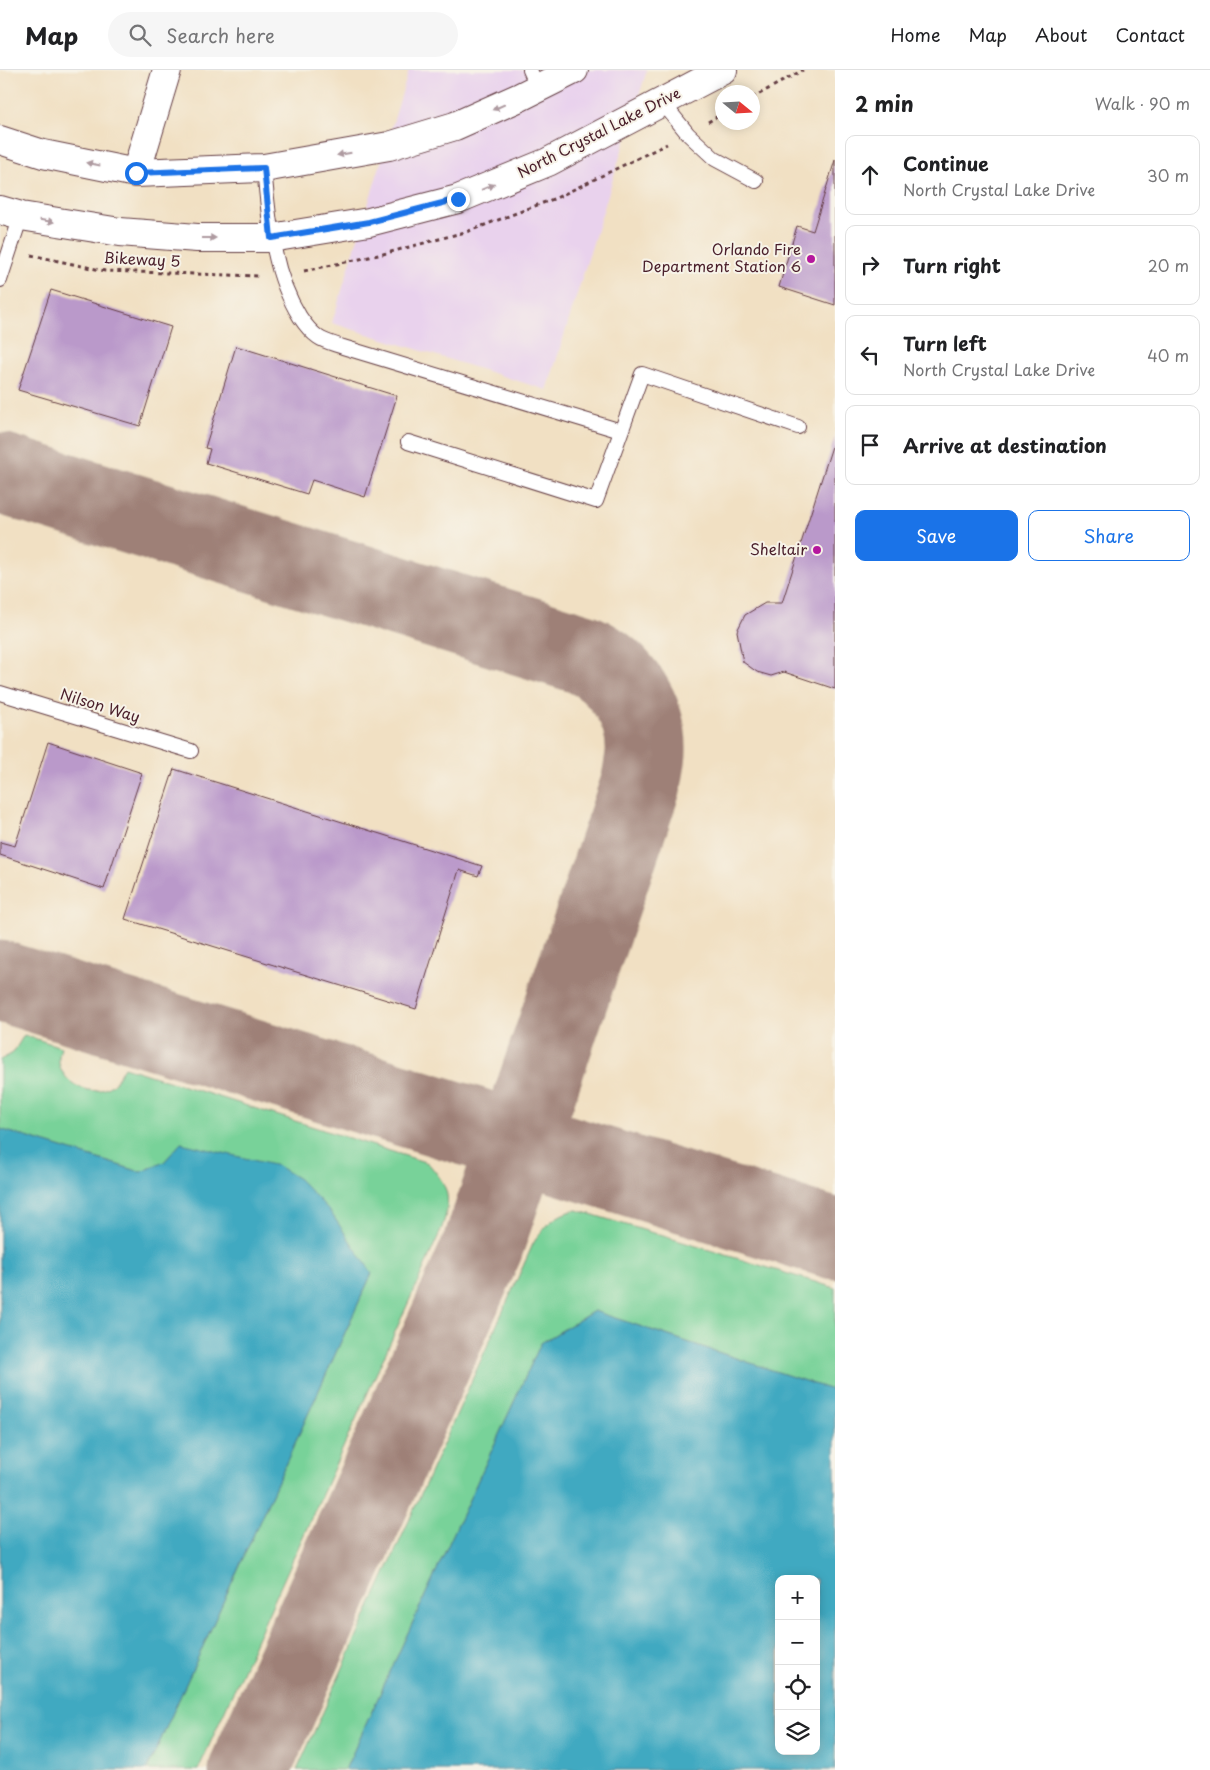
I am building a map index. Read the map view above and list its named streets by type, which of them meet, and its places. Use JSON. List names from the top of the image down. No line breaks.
{"streets":{"main road":["North Crystal Lake Drive"],"lane":["Nilson Way"],"path":["Bikeway 5"]},"places":["Orlando Fire Department Station 6","Sheltair"],"north":"right","page":{"header":"Map","search":"Search here","nav":["Home","Map","About","Contact"],"heading":["2 min","Walk · 90 m"],"list":[["Continue","North Crystal Lake Drive","30 m"],["Turn right","20 m"],["Turn left","North Crystal Lake Drive","40 m"],"Arrive at destination"],"buttons":["Save","Share"],"map_buttons":["+","−"]}}
